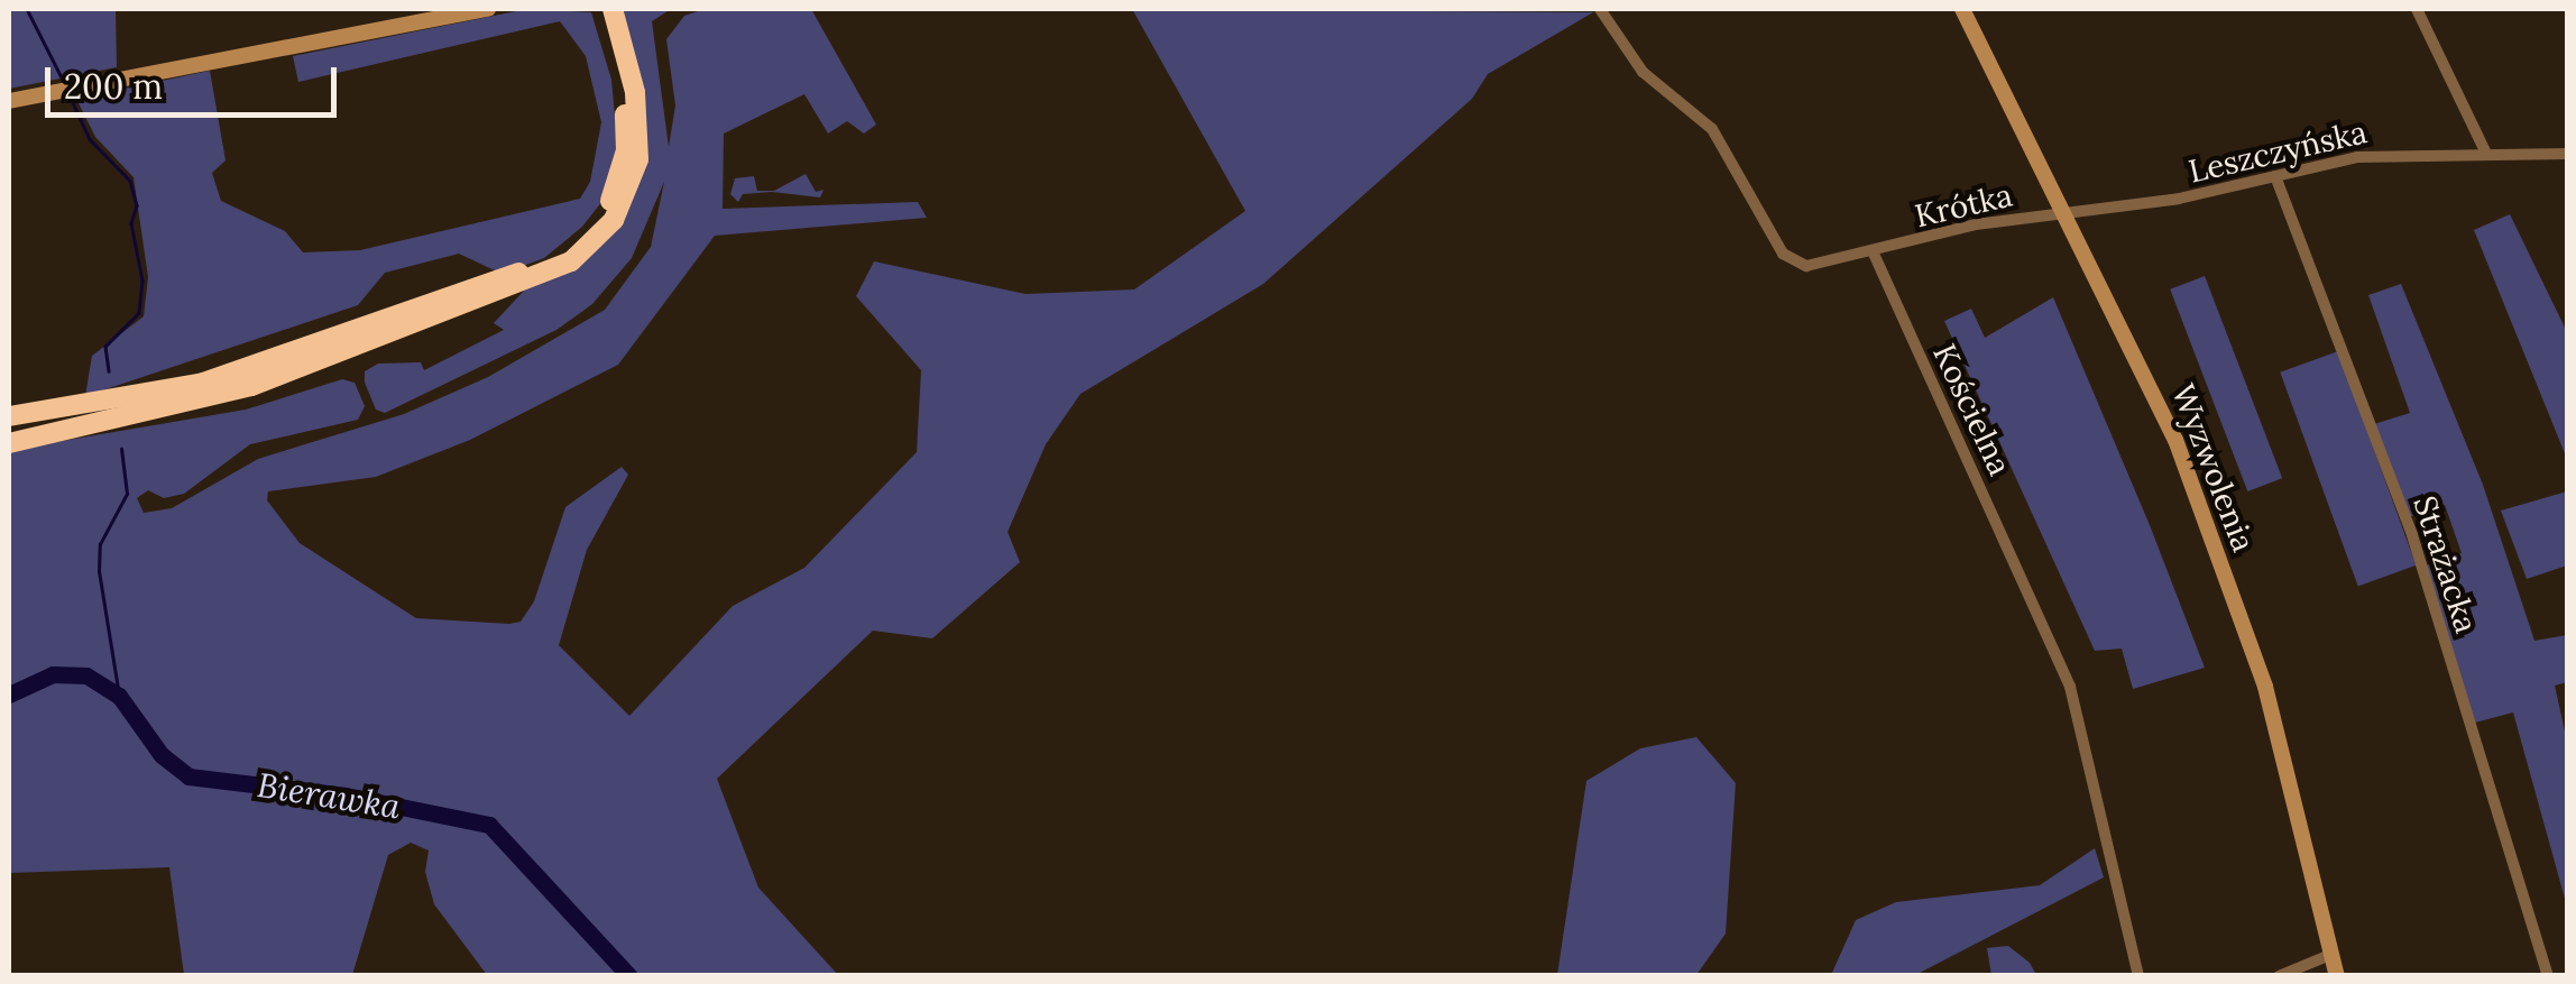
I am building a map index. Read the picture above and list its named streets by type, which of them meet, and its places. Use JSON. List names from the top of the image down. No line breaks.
{"streets":{"main road":["Wyzwolenia"],"street":["Leszczyńska","Krótka","Kościelna","Strażacka"]},"crossings":[["Leszczyńska","Krótka"],["Leszczyńska","Wyzwolenia"],["Leszczyńska","Strażacka"],["Krótka","Kościelna"],["Krótka","Wyzwolenia"]],"water":["Bierawka"],"scale_bar":"200 m"}
